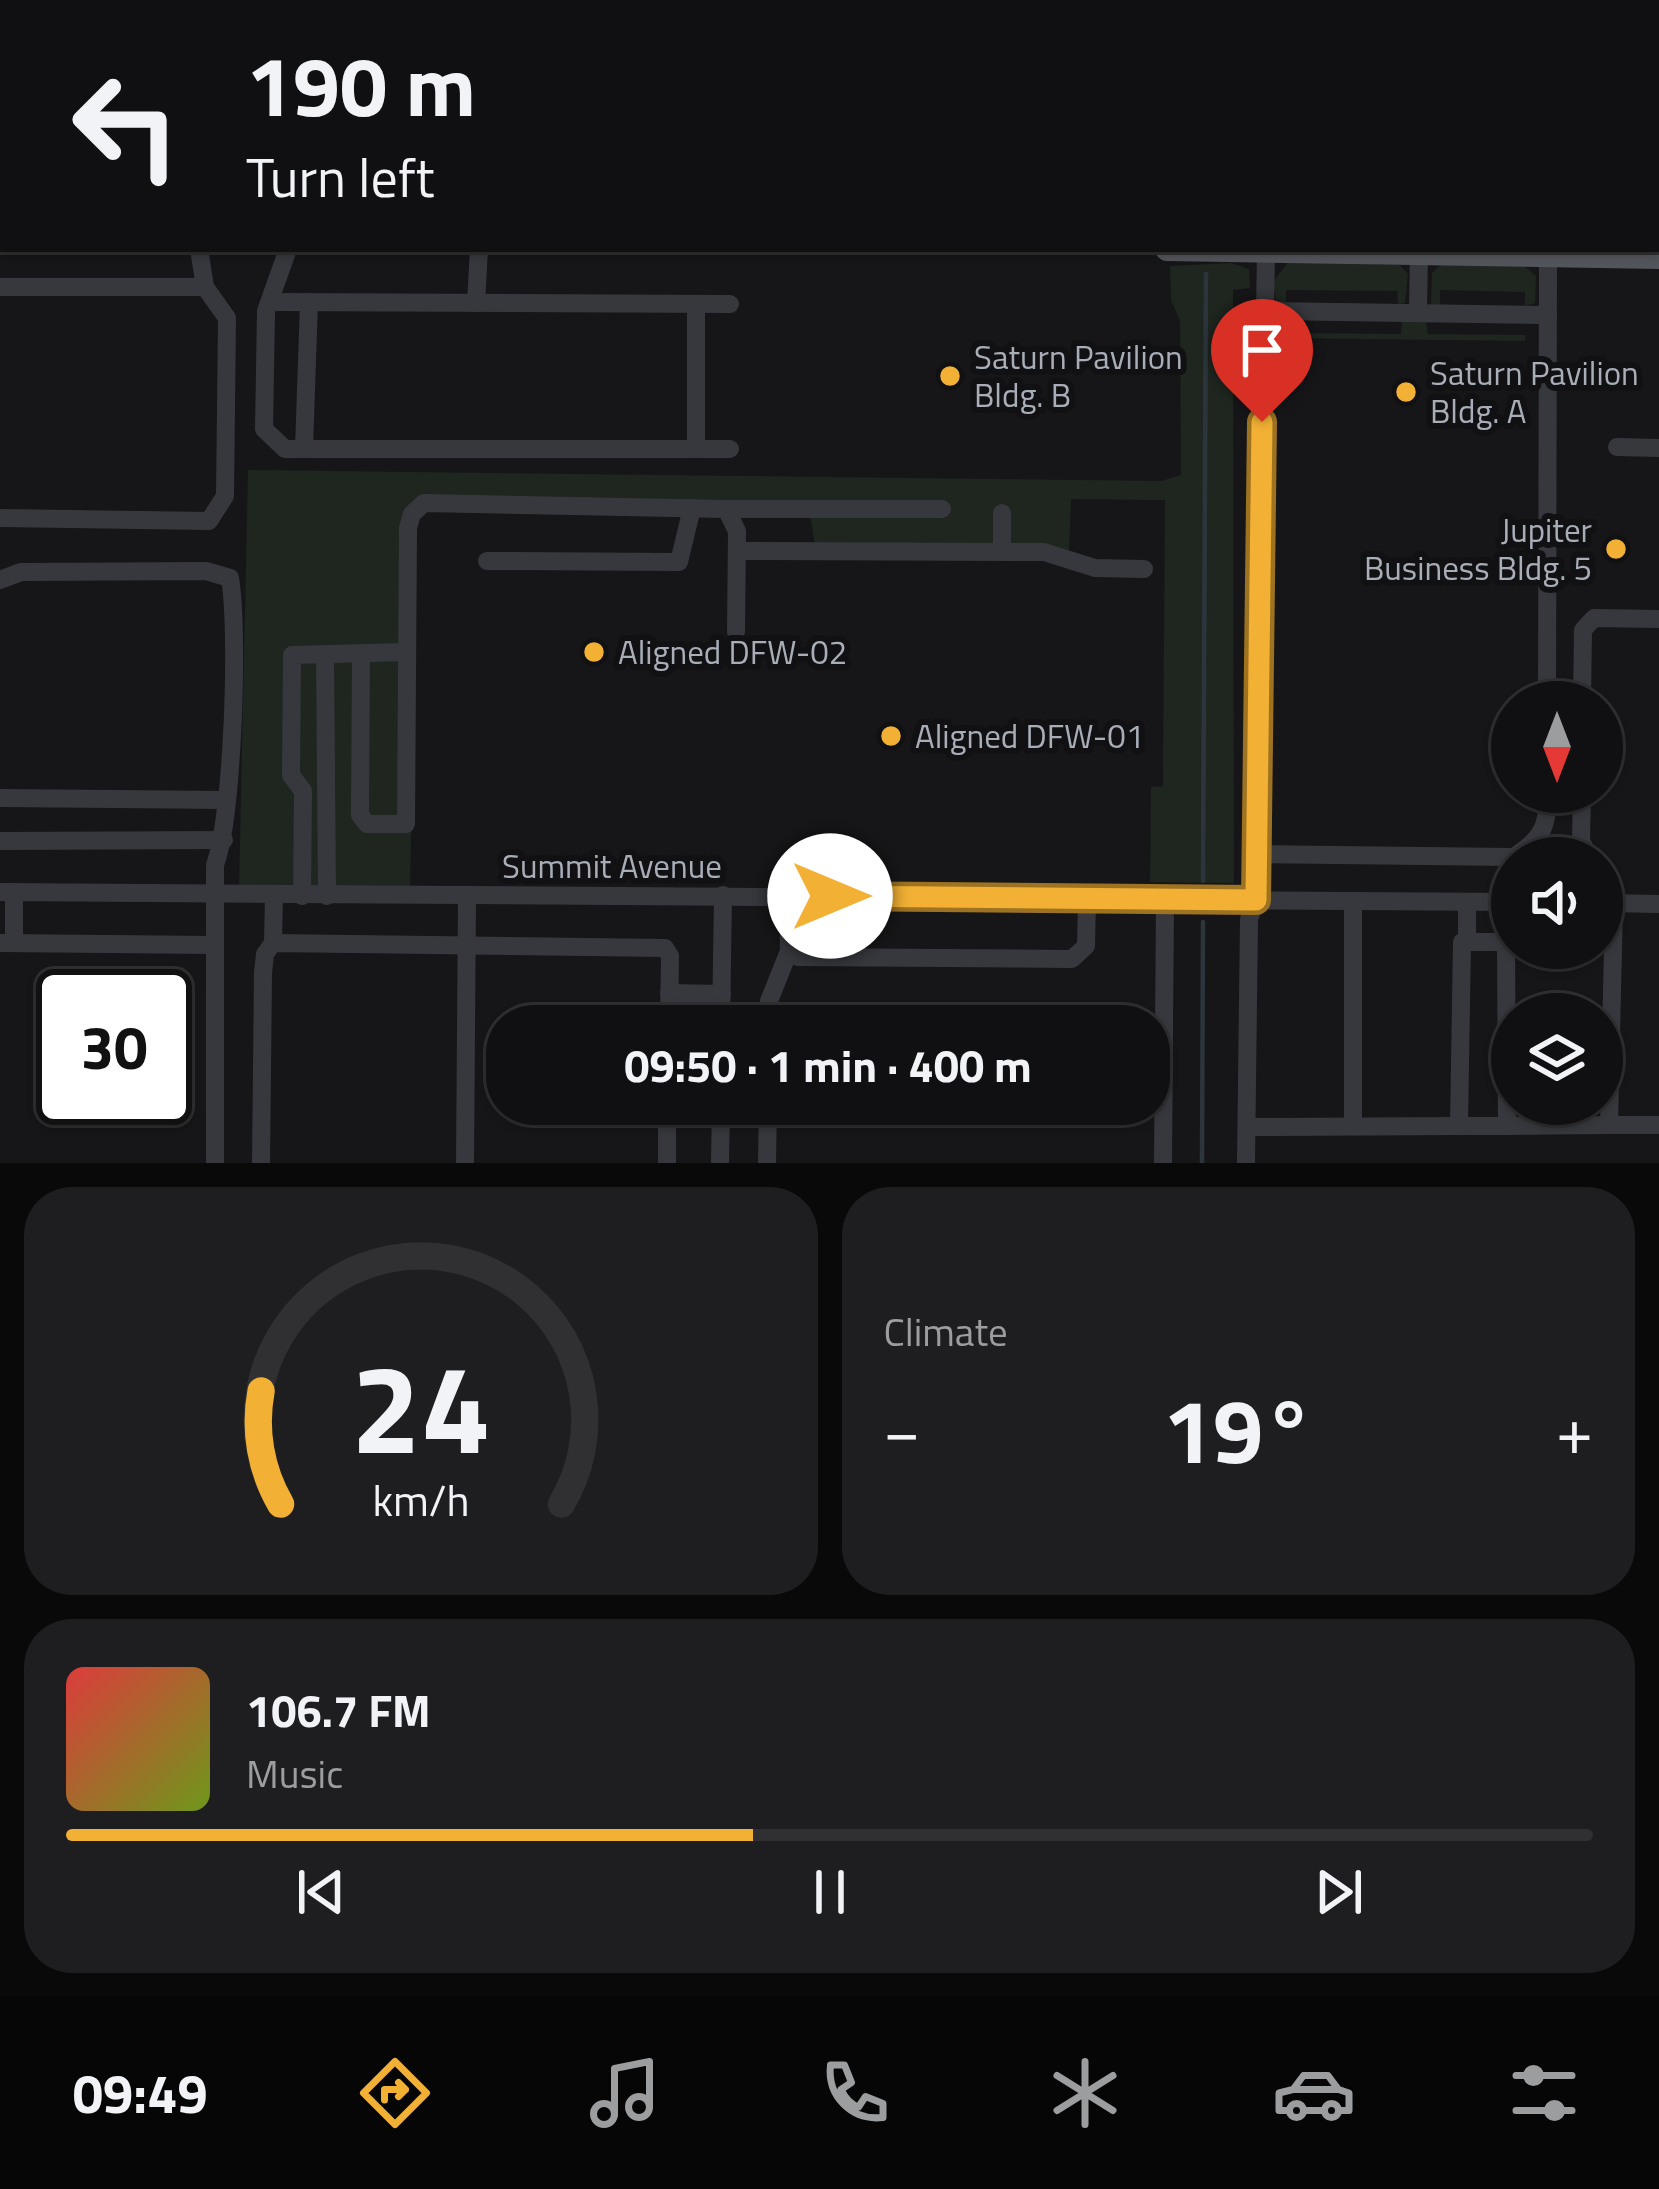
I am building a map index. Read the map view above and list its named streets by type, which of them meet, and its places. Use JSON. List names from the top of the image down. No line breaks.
{"streets":{"street":["Summit Avenue"]},"places":["Saturn Pavilion Bldg. B","Saturn Pavilion Bldg. A","Jupiter Business Bldg. 5","Aligned DFW-02","Aligned DFW-01"],"north":"bottom","page":{"turn":["190 m","Turn left"],"limit":"30","trip":"09:50 · 1 min · 400 m","tile":"Climate","heat":["−","19°","+"],"song":["106.7 FM","Music"],"tabs":"09:49","gauge":["24","km/h"]}}
